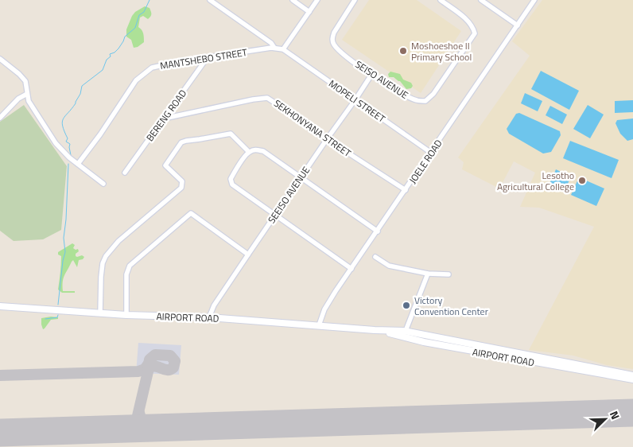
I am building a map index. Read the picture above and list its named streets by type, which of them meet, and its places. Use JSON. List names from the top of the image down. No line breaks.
{"streets":{"main road":["AIRPORT ROAD"],"street":["MANTSHEBO STREET","SEISO AVENUE","MOPELI STREET","BERENG ROAD","SEKHONYANA STREET","JOELE ROAD","SEEISO AVENUE"]},"crossings":[["MANTSHEBO STREET","MOPELI STREET"],["MANTSHEBO STREET","BERENG ROAD"],["SEISO AVENUE","SEEISO AVENUE"],["MOPELI STREET","JOELE ROAD"],["MOPELI STREET","SEEISO AVENUE"],["BERENG ROAD","SEKHONYANA STREET"],["SEKHONYANA STREET","JOELE ROAD"],["SEKHONYANA STREET","SEEISO AVENUE"],["JOELE ROAD","AIRPORT ROAD"],["SEEISO AVENUE","AIRPORT ROAD"]],"places":["Moshoeshoe II Primary School","Lesotho Agricultural College","Victory Convention Center"],"north":"top right"}
